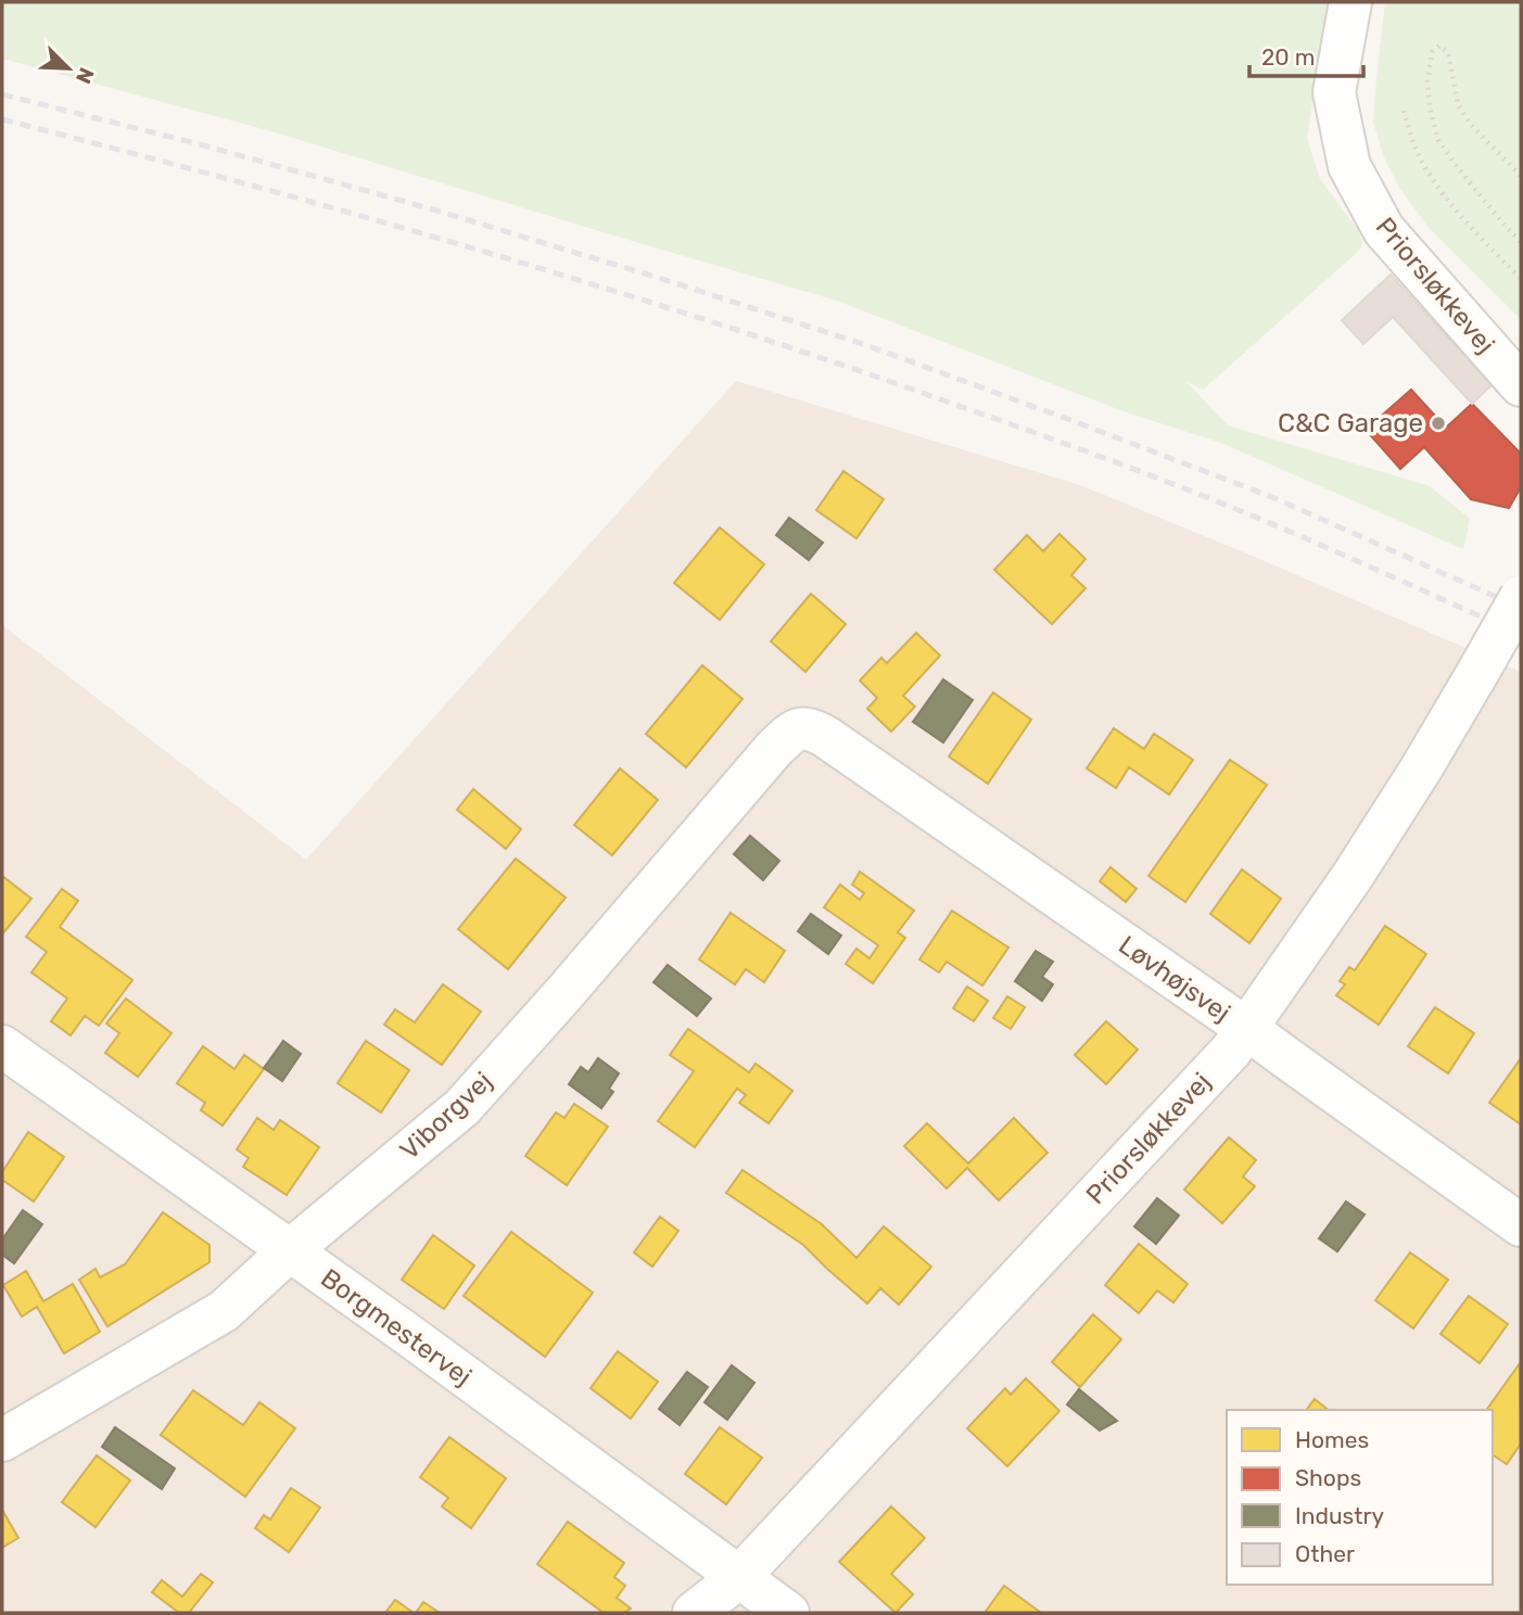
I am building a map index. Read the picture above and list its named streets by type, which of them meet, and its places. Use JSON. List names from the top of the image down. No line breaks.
{"streets":{"street":["Priorsløkkevej","Løvhøjsvej","Viborgvej","Borgmestervej"]},"crossings":[["Priorsløkkevej","Løvhøjsvej"],["Priorsløkkevej","Borgmestervej"],["Løvhøjsvej","Viborgvej"],["Viborgvej","Borgmestervej"]],"places":["C&C Garage"],"legend":["Homes","Shops","Industry","Other"],"scale_bar":"20 m","north":"bottom right"}
